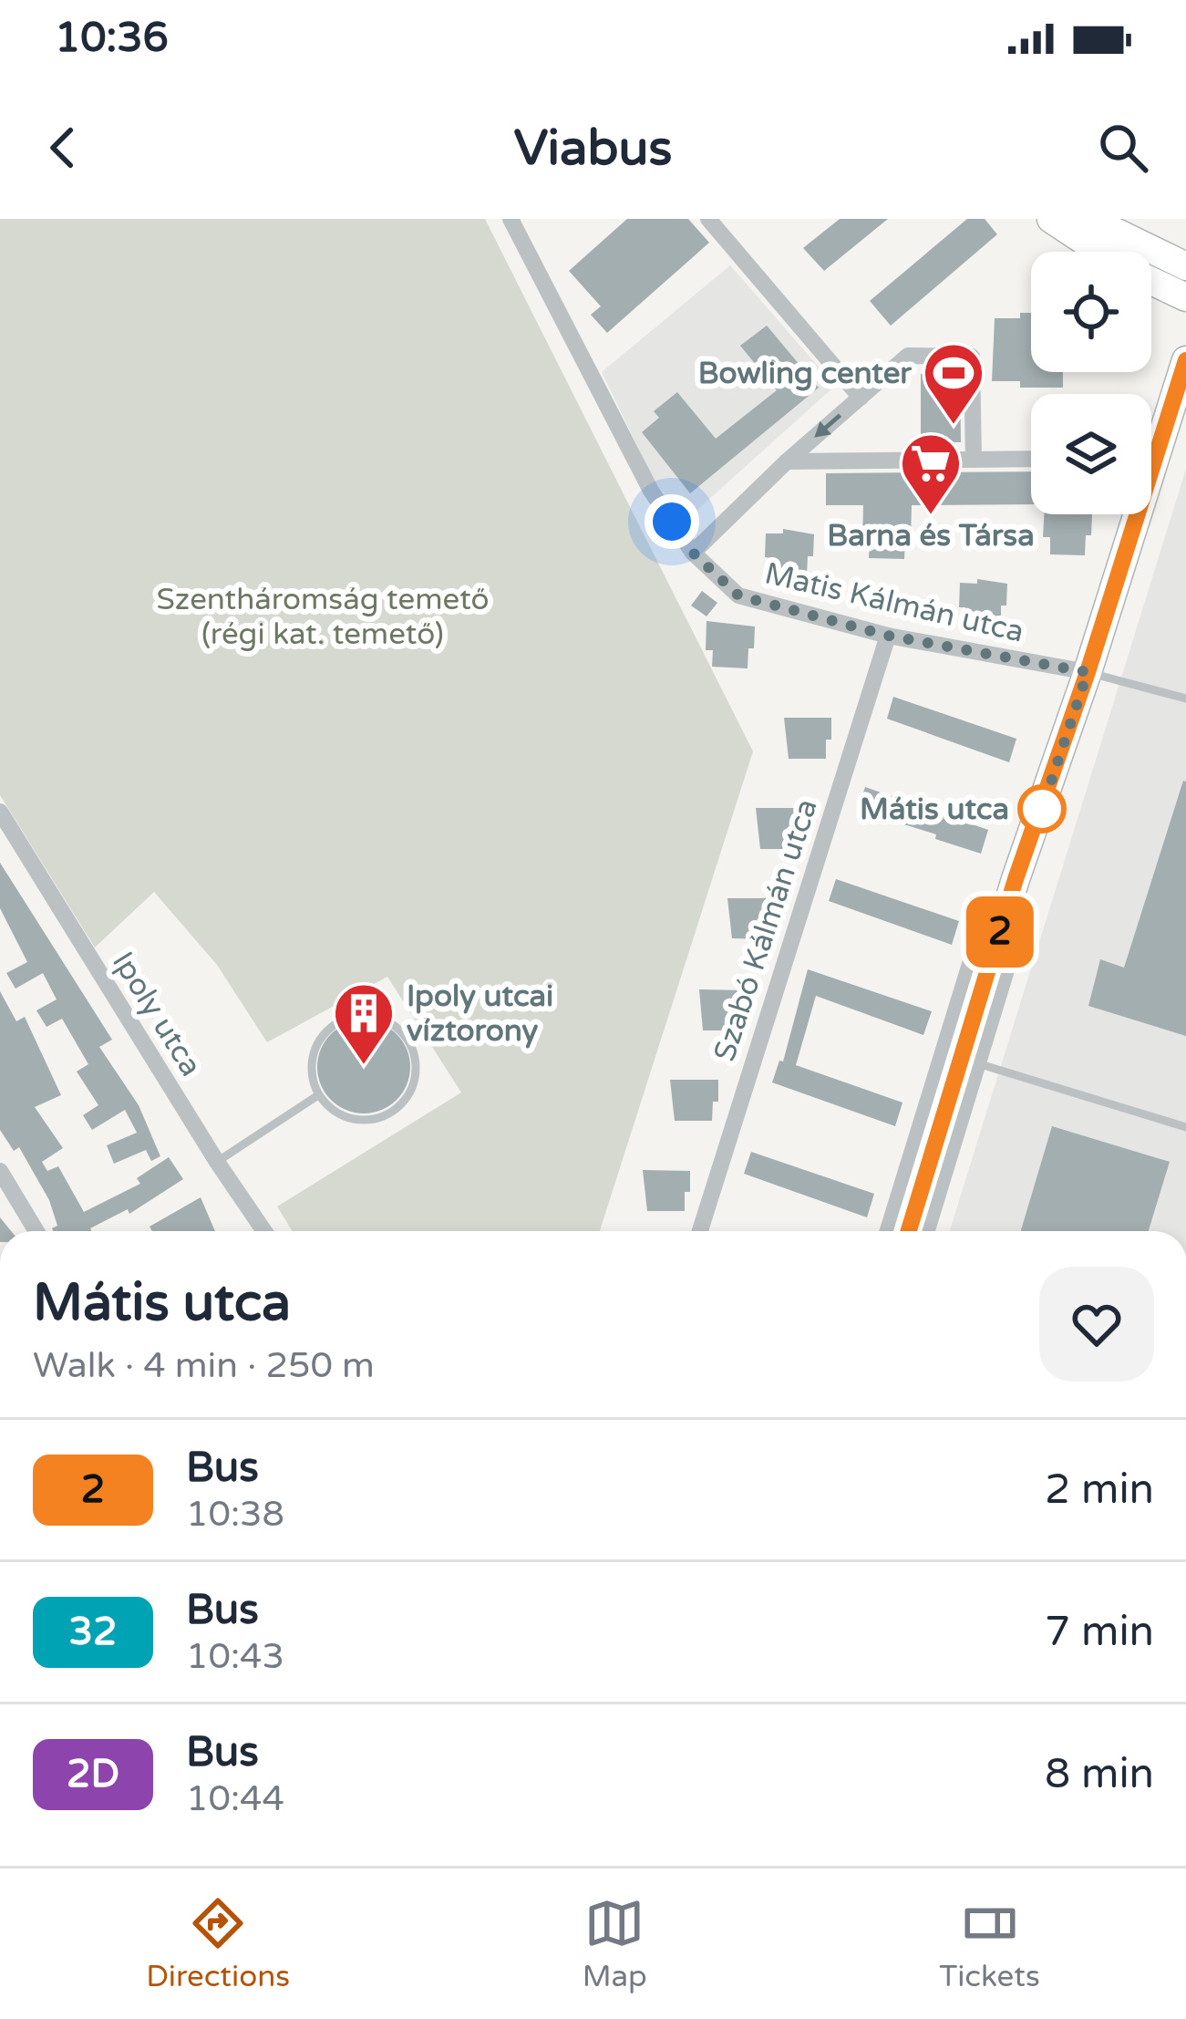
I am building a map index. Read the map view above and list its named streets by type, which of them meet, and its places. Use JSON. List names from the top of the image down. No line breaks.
{"streets":{"street":["Matis Kálmán utca","Szabó Kálmán utca","Ipoly utca"]},"crossings":[["Matis Kálmán utca","Szabó Kálmán utca"]],"parks":["Szentháromság temető (régi kat. temető)"],"places":{"sports":["Bowling center"],"supermarket":["Barna és Társa"],"other":["Mátis utca"],"building":["Ipoly utcai víztorony"]},"lines":["bus line 2"],"page":{"status":"10:36","header":"Viabus","on_map":"2","heading":["Mátis utca","Walk · 4 min · 250 m"],"list":[{"mark":"2","name":"Bus","note":"10:38","value":"2 min"},{"mark":"32","name":"Bus","note":"10:43","value":"7 min"},{"mark":"2D","name":"Bus","note":"10:44","value":"8 min"}],"tabs":["Directions","Map","Tickets"]}}
